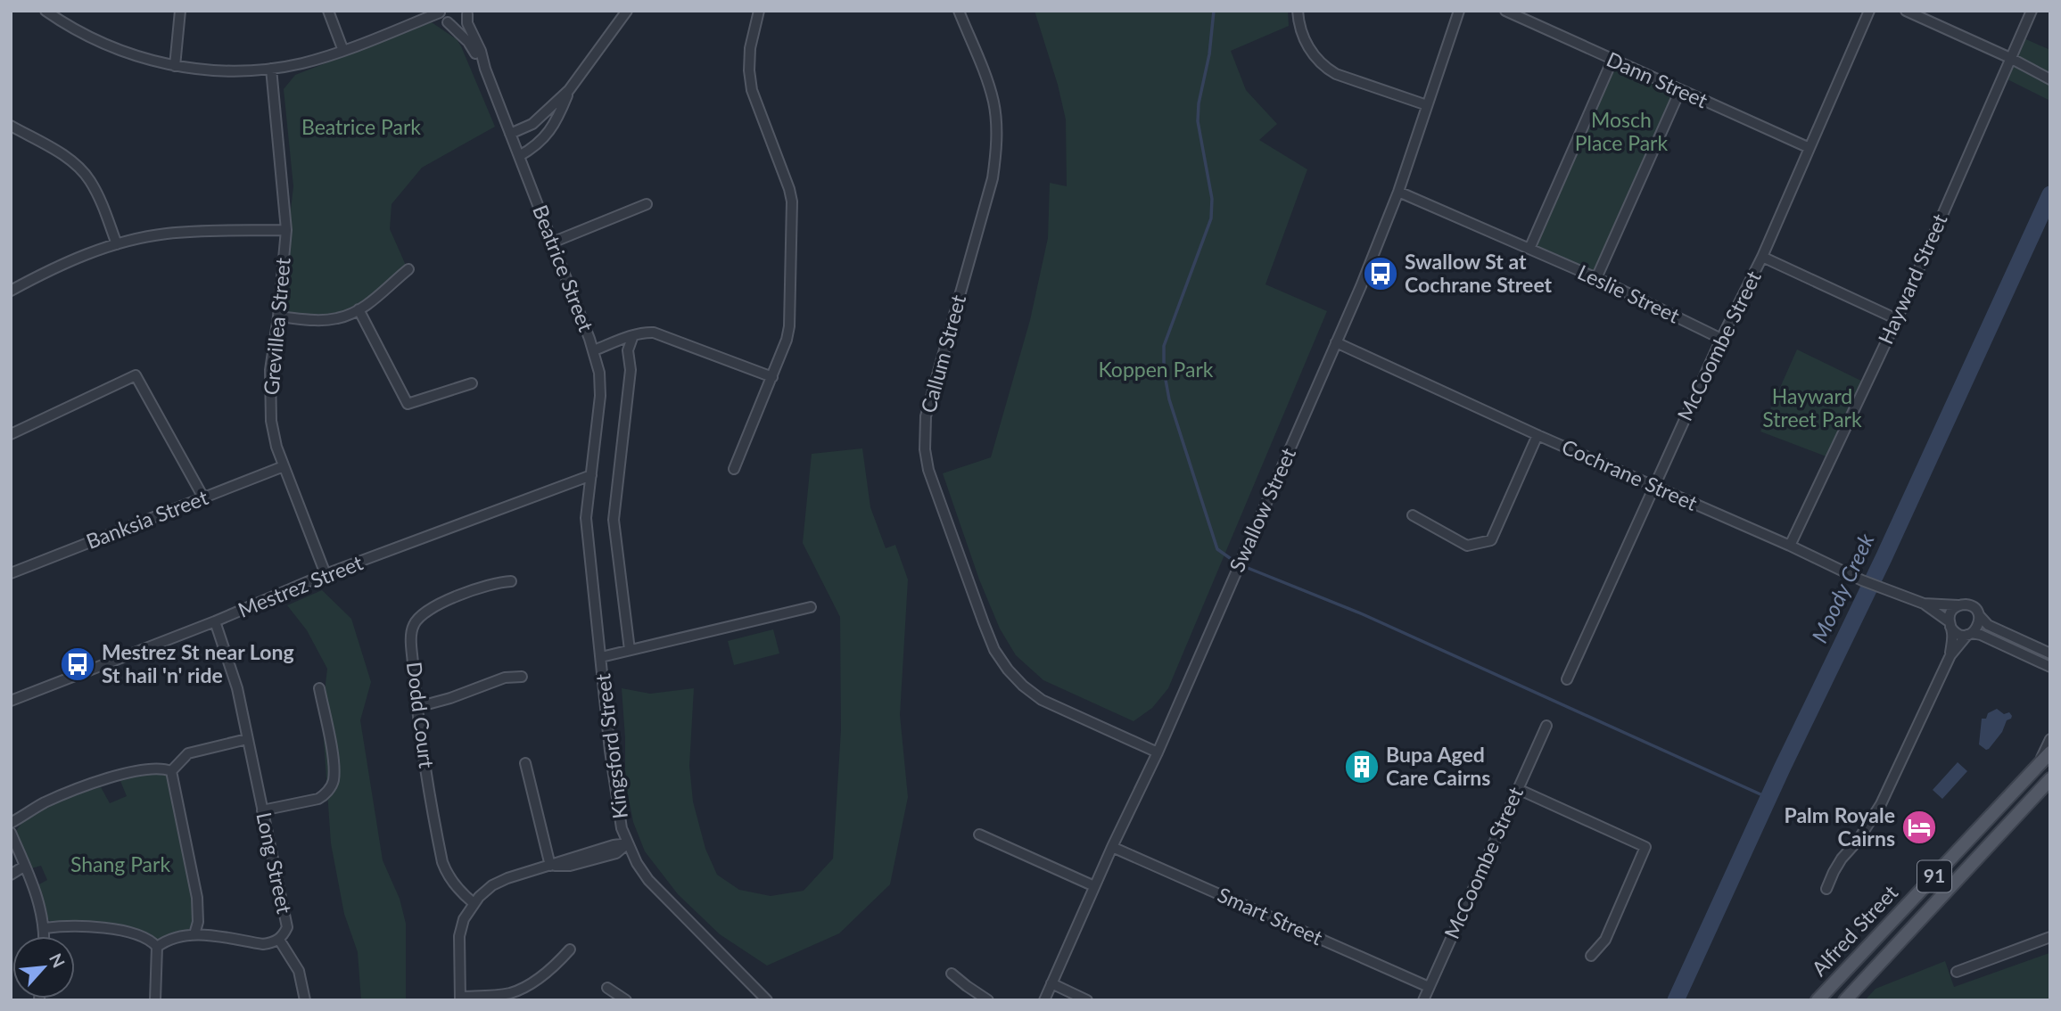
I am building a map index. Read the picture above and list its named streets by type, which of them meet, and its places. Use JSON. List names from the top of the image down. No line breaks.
{"streets":{"main road":["91","Alfred Street"],"street":["Dann Street","Beatrice Street","Hayward Street","Leslie Street","Grevillea Street","McCoombe Street","Callum Street","Cochrane Street","Swallow Street","Banksia Street","Mestrez Street","Dodd Court","Kingsford Street","Long Street","Smart Street"]},"crossings":[["Dann Street","McCoombe Street"],["Beatrice Street","Mestrez Street"],["Beatrice Street","Kingsford Street"],["Hayward Street","Cochrane Street"],["Leslie Street","McCoombe Street"],["Leslie Street","Swallow Street"],["Grevillea Street","Banksia Street"],["Grevillea Street","Mestrez Street"],["McCoombe Street","Cochrane Street"],["McCoombe Street","Smart Street"],["Callum Street","Swallow Street"],["Cochrane Street","Swallow Street"],["Swallow Street","Smart Street"],["Mestrez Street","Kingsford Street"],["Mestrez Street","Long Street"]],"water":["Moody Creek"],"parks":["Mosch Place Park","Beatrice Park","Koppen Park","Hayward Street Park","Shang Park"],"places":{"bus stop":["Swallow St at Cochrane Street","Mestrez St near Long St hail 'n' ride"],"building":["Bupa Aged Care Cairns"],"hotel":["Palm Royale Cairns"]},"north":"top right"}
